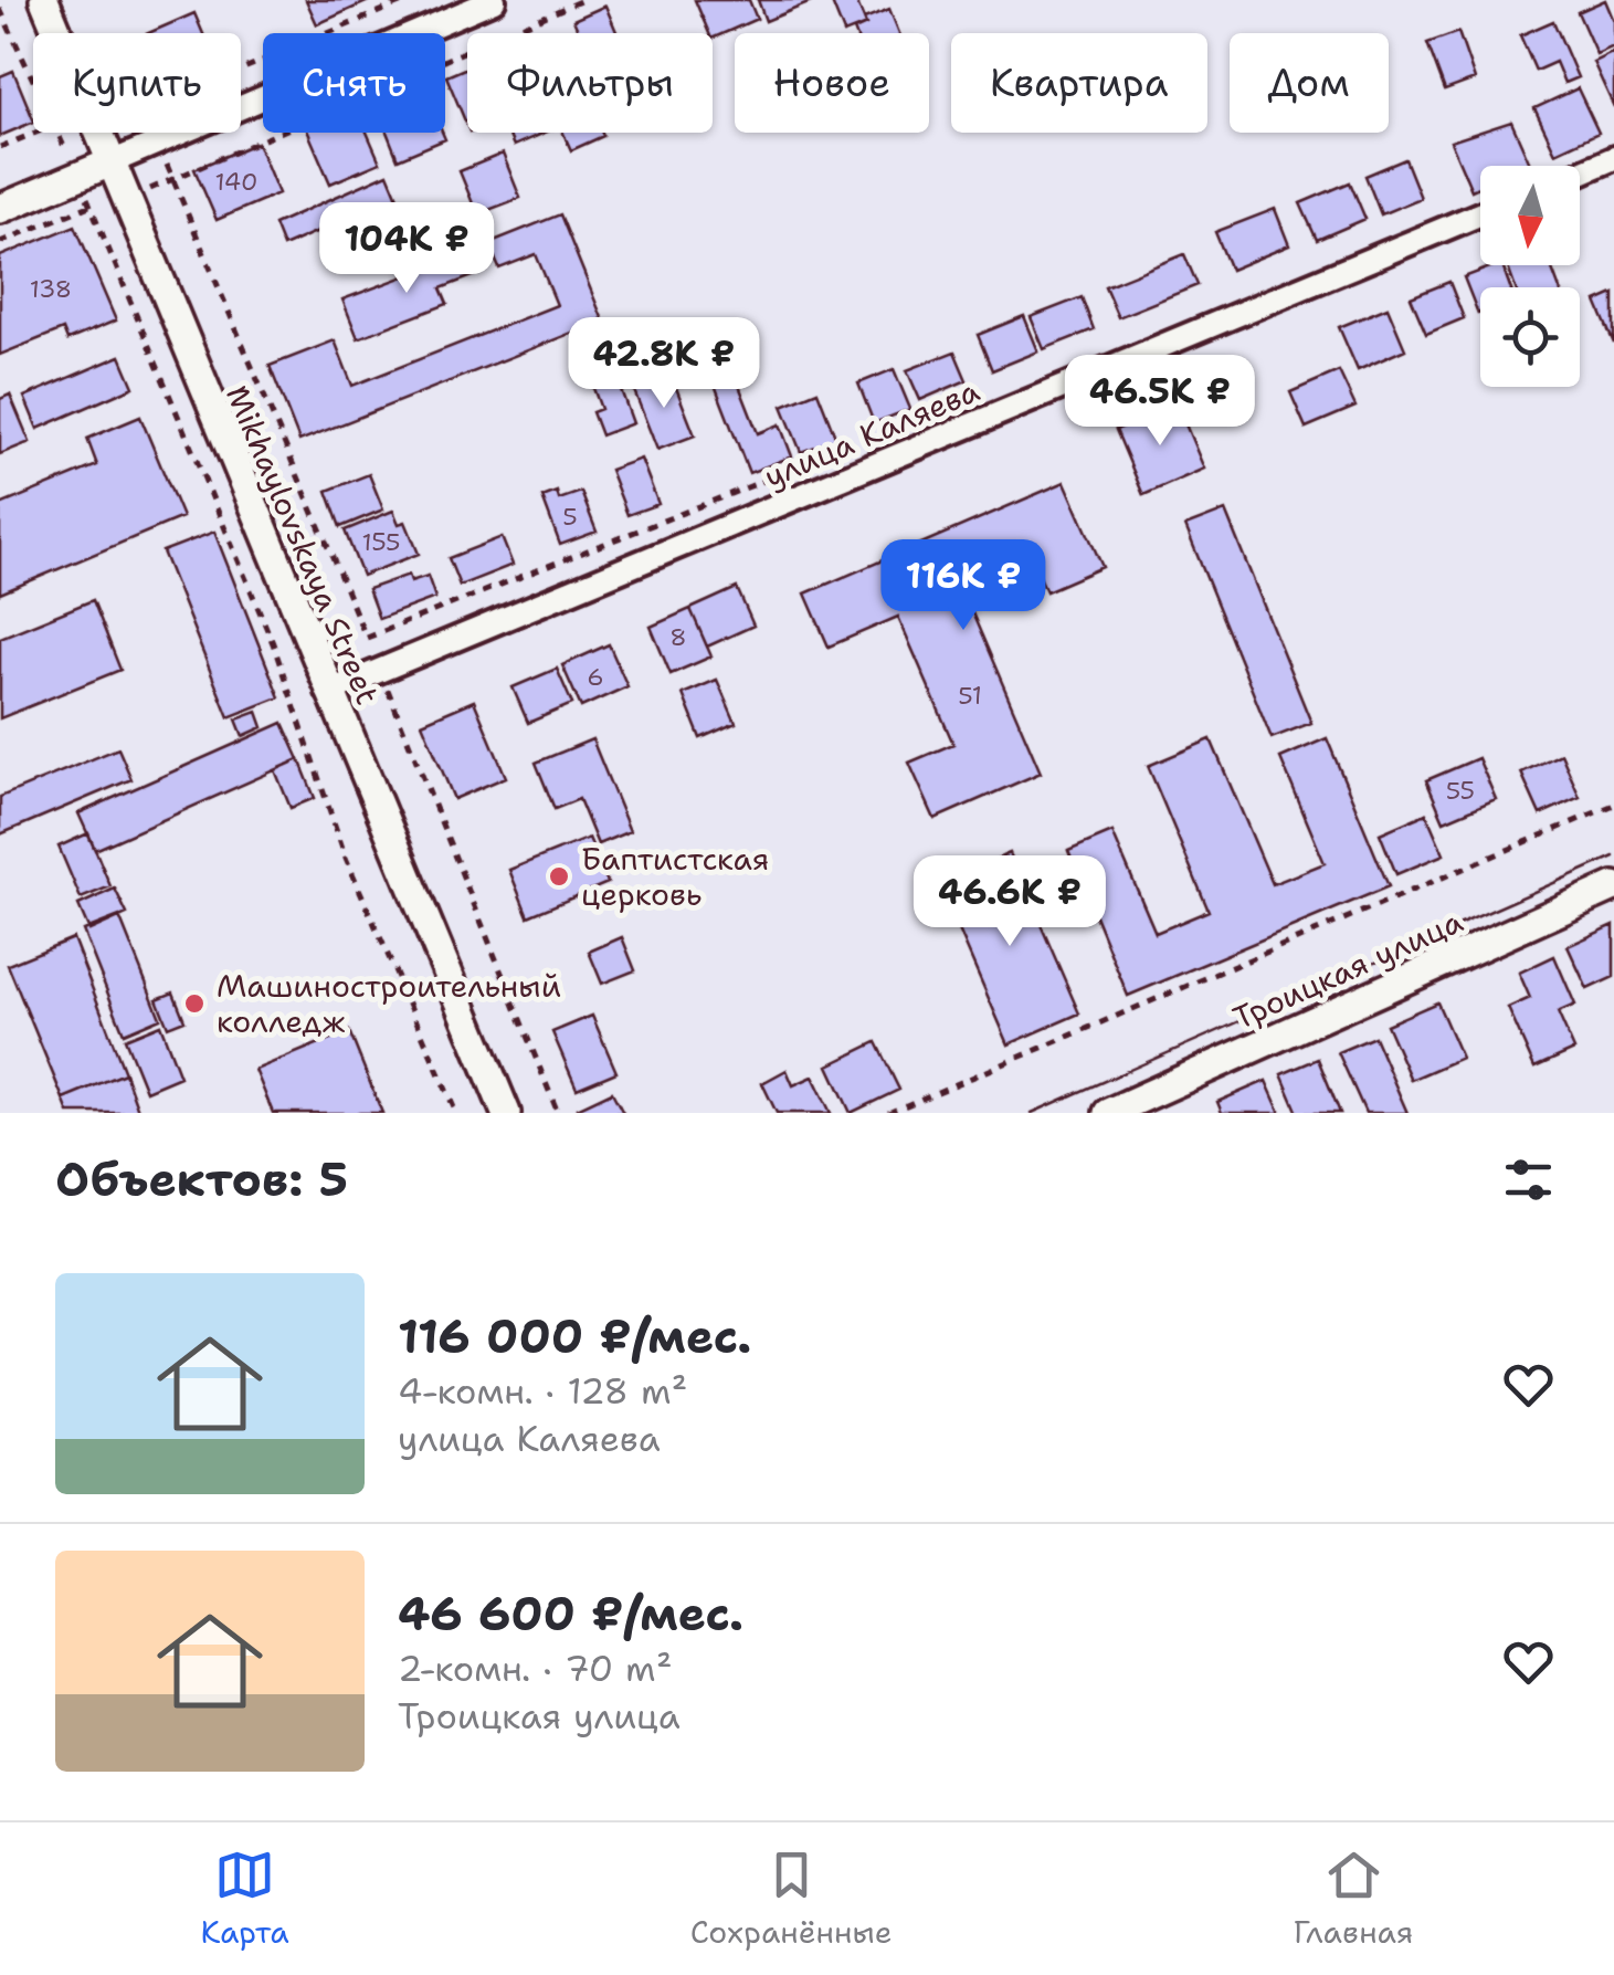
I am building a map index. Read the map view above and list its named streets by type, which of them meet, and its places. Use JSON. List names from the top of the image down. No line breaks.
{"streets":{"street":["улица Каляева","Mikhaylovskaya Street","Троицкая улица"]},"crossings":[["улица Каляева","Mikhaylovskaya Street"]],"places":["Баптистская церковь","Машиностроительный колледж"],"house_numbers":["140","138","5","155","8","6","51","55"],"north":"bottom","page":{"chip":["Купить","Снять","Фильтры","Новое","Квартира","Дом"],"price":["104K ₽","42.8K ₽","46.5K ₽","116K ₽","46.6K ₽"],"heading":"Объектов: 5","list":[{"name":"116 000 ₽/мес.","note":"4-комн. · 128 m² · улица Каляева"},{"name":"46 600 ₽/мес.","note":"2-комн. · 70 m² · Троицкая улица"}],"tabs":["Карта","Сохранённые","Главная"]}}
